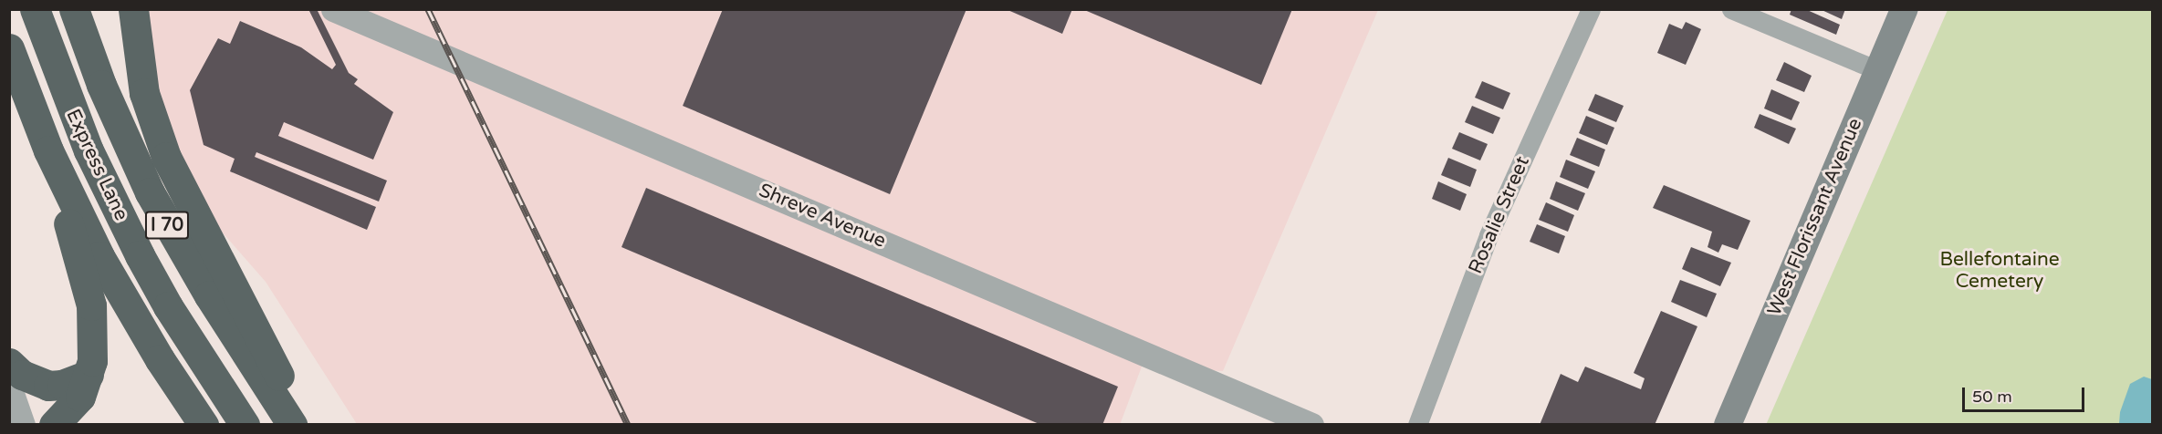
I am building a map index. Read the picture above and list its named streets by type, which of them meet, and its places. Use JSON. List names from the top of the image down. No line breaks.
{"streets":{"highway":["Express Lane","I 70"],"main road":["West Florissant Avenue"],"street":["Rosalie Street","Shreve Avenue"]},"parks":["Bellefontaine Cemetery"],"scale_bar":"50 m"}
